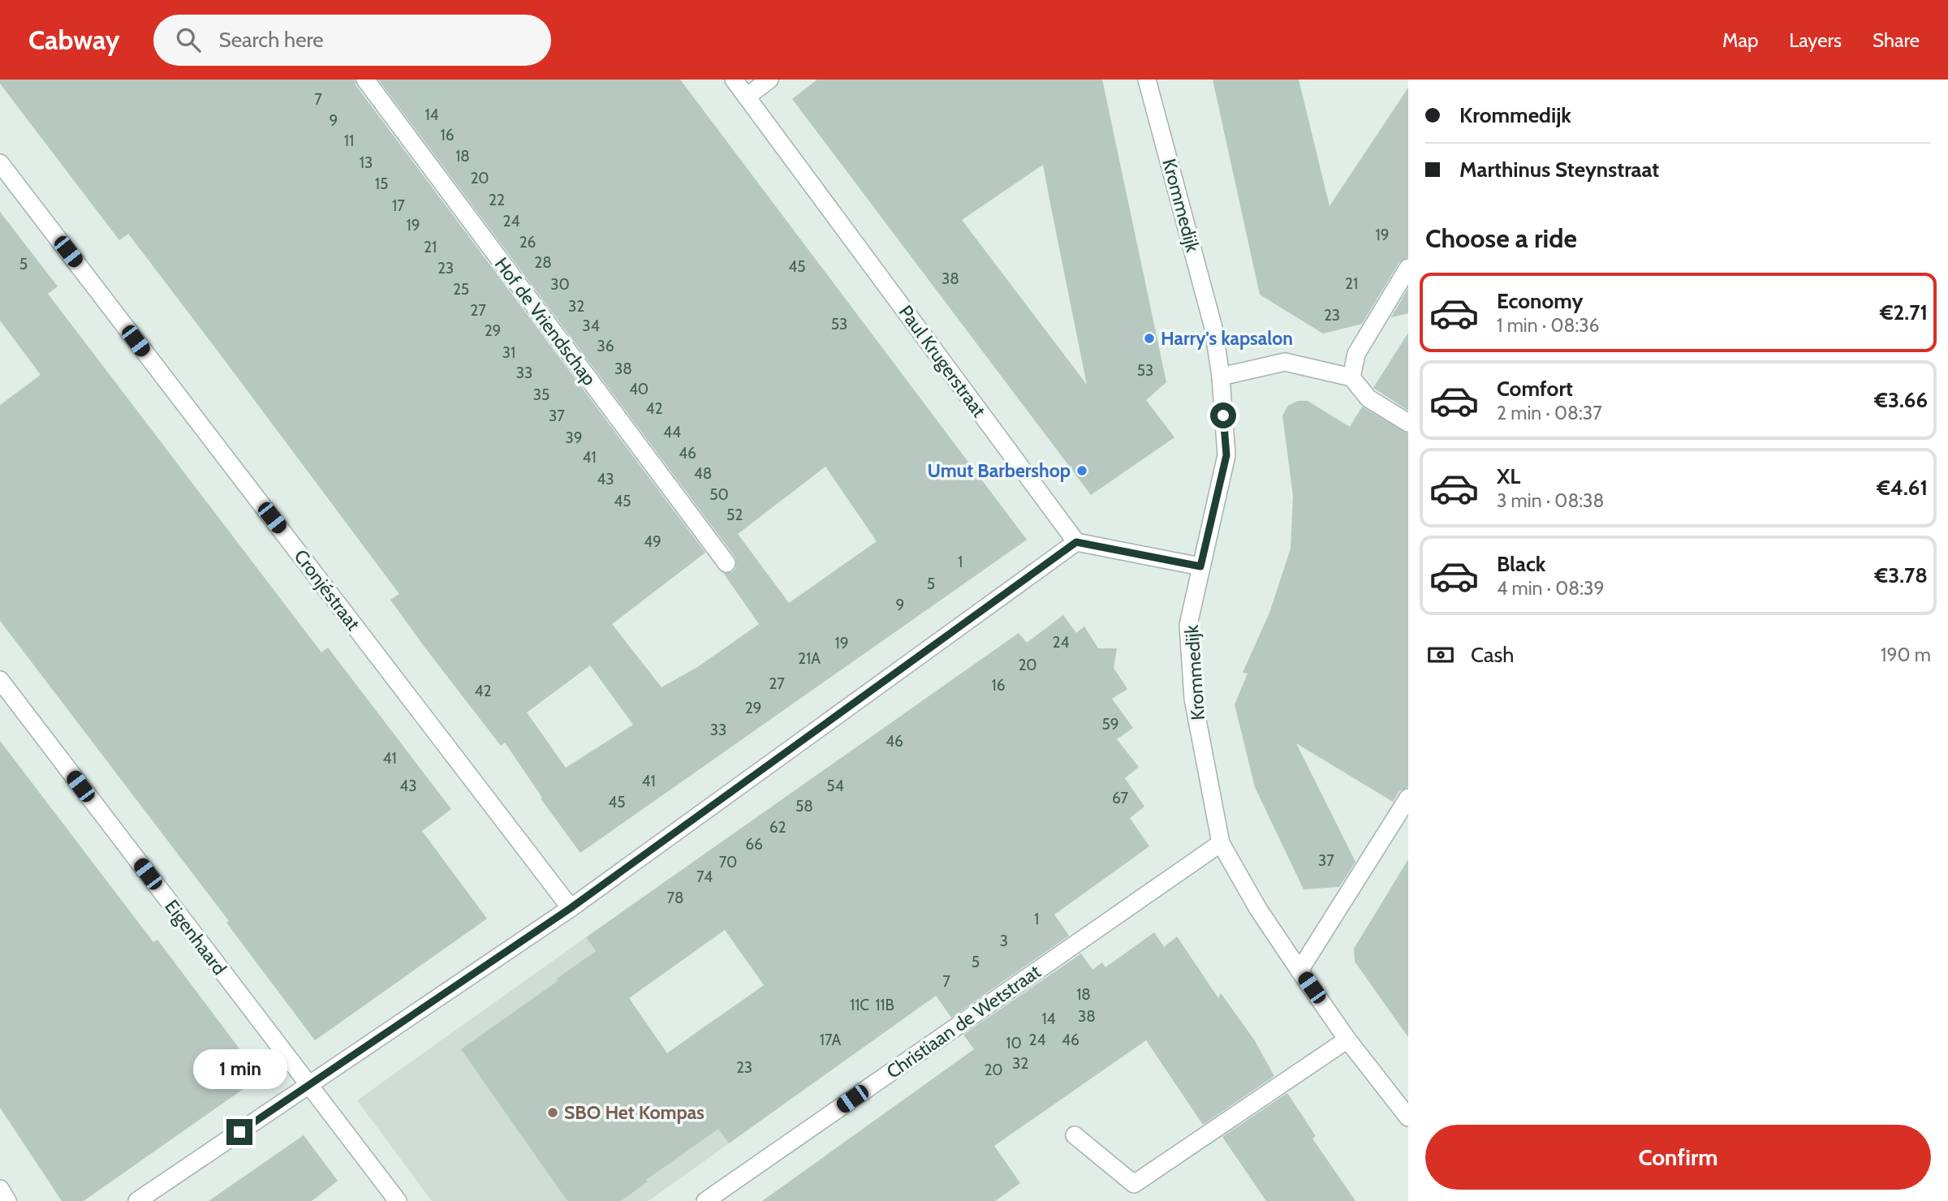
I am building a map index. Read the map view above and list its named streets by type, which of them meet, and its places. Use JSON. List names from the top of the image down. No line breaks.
{"streets":{"street":["Krommedijk","Hof de Vriendschap","Paul Krugerstraat","Cronjéstraat","Eigenhaard","Christiaan de Wetstraat"]},"crossings":[["Krommedijk","Christiaan de Wetstraat"]],"places":["Harry's kapsalon","Umut Barbershop","SBO Het Kompas"],"house_numbers":["7","14","9","16","11","18","13","20","15","22","17","24","19","19","26","21","28","5","45","23","38","21","30","25","32","27","23","53","34","29","36","31","38","53","33","40","35","42","37","44","39","46","41","48","43","50","45","52","49","1","5","9","24","19","21A","20","27","16","42","29","59","33","46","41","41","43","54","67","45","58","62","66","37","70","74","78","1","3","5","7","18","11C","11B","38","14","17A","24","46","10","32","23","20"],"page":{"header":"Cabway","search":"Search here","nav":["Map","Layers","Share"],"banner":["Krommedijk","Marthinus Steynstraat"],"heading":"Choose a ride","list":[{"name":"Economy","note":"1 min · 08:36","value":"€2.71"},{"name":"Comfort","note":"2 min · 08:37","value":"€3.66"},{"name":"XL","note":"3 min · 08:38","value":"€4.61"},{"name":"Black","note":"4 min · 08:39","value":"€3.78"}],"pay":["Cash","190 m"],"bubble":"1 min","buttons":"Confirm"}}
